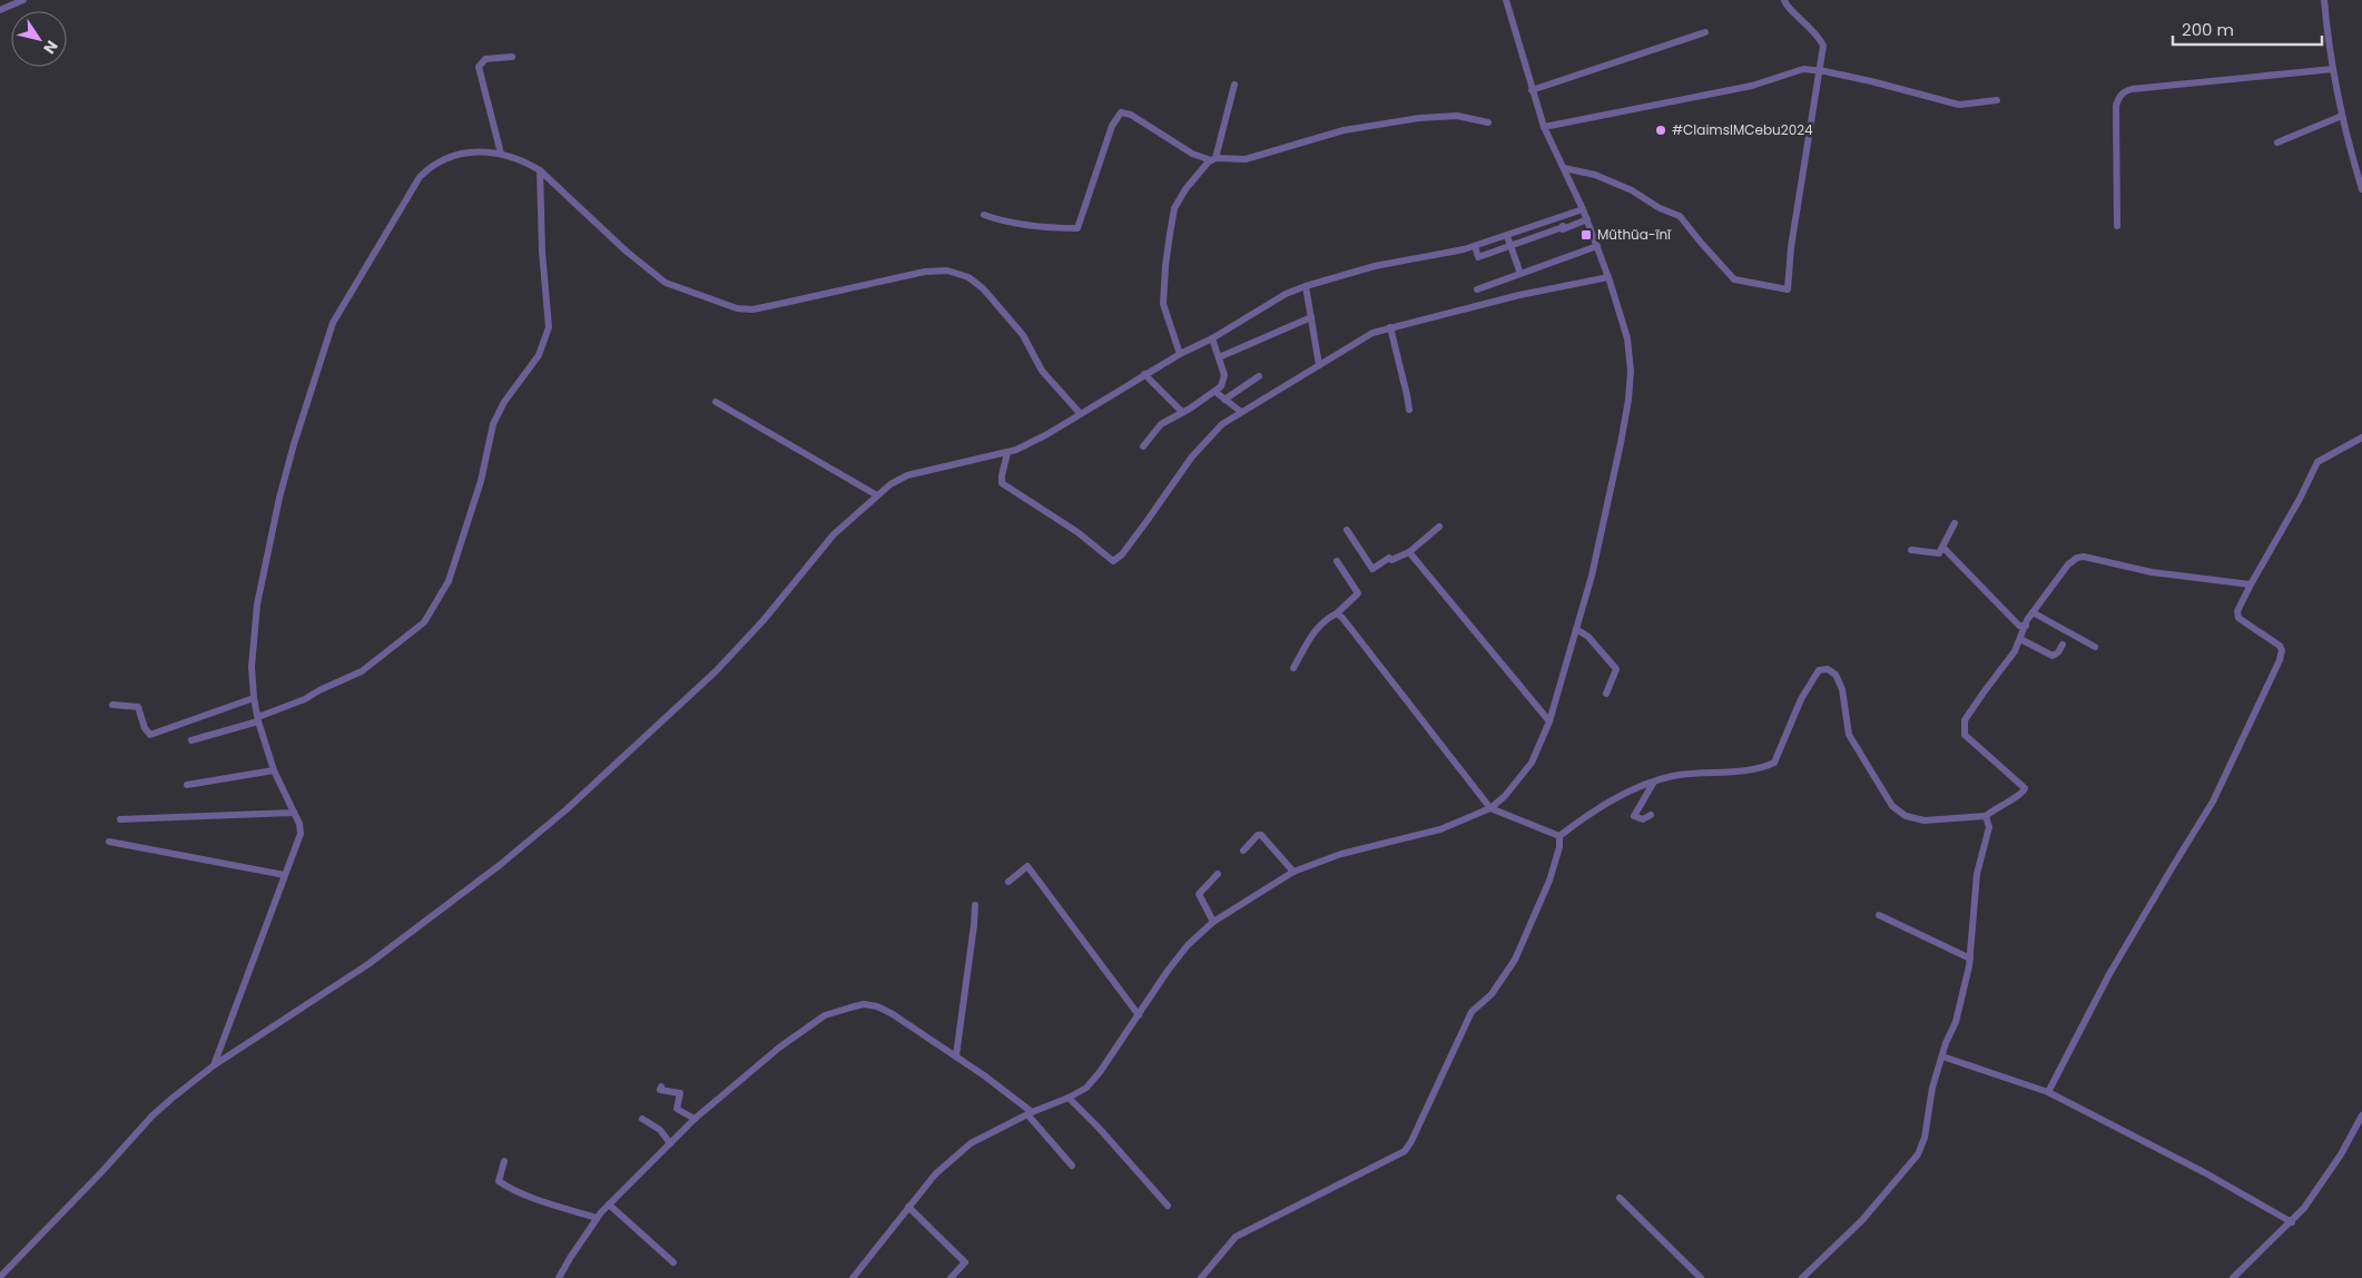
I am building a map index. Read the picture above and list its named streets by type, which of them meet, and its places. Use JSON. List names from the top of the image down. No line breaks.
{"places":{"other":["#ClaimsIMCebu2024"],"transit":["Mũthũa-ĩnĩ"]},"scale_bar":"200 m","north":"bottom right"}
